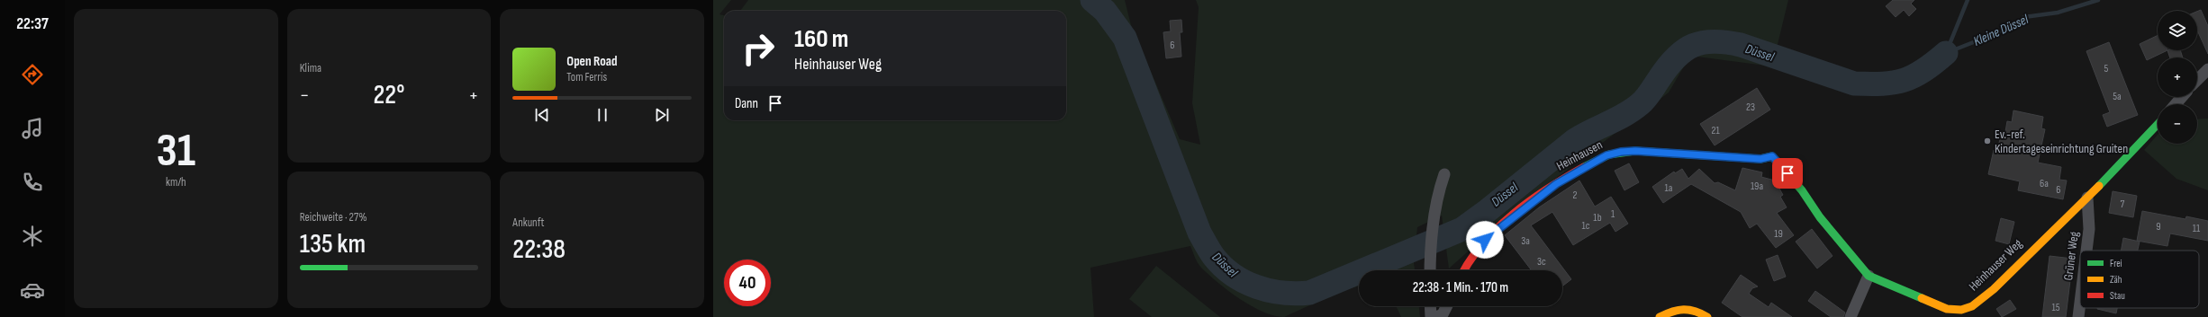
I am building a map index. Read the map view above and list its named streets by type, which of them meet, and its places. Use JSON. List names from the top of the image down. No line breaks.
{"streets":{"street":["Heinhausen","Grüner Weg","Heinhauser Weg"]},"crossings":[["Heinhausen","Heinhauser Weg"],["Grüner Weg","Heinhauser Weg"]],"water":["Kleine Düssel","Düssel"],"places":["Ev.-ref. Kindertageseinrichtung Gruiten"],"house_numbers":["6","5","5a","23","21","6a","19a","1a","6","2","7","1","1b","1c","9","11","19","3a","3c","15"],"legend":["Frei","Zäh","Stau"],"page":{"tabs":"22:37","tile":[["31","km/h"],"Klima",["Reichweite · 27%","135 km"],["Ankunft","22:38"]],"map_buttons":["+","−"],"turn":["160 m","Heinhauser Weg"],"song":["Open Road","Tom Ferris"],"heat":["−","22°","+"],"then":"Dann","limit":"40","trip":"22:38 · 1 Min. · 170 m"}}
